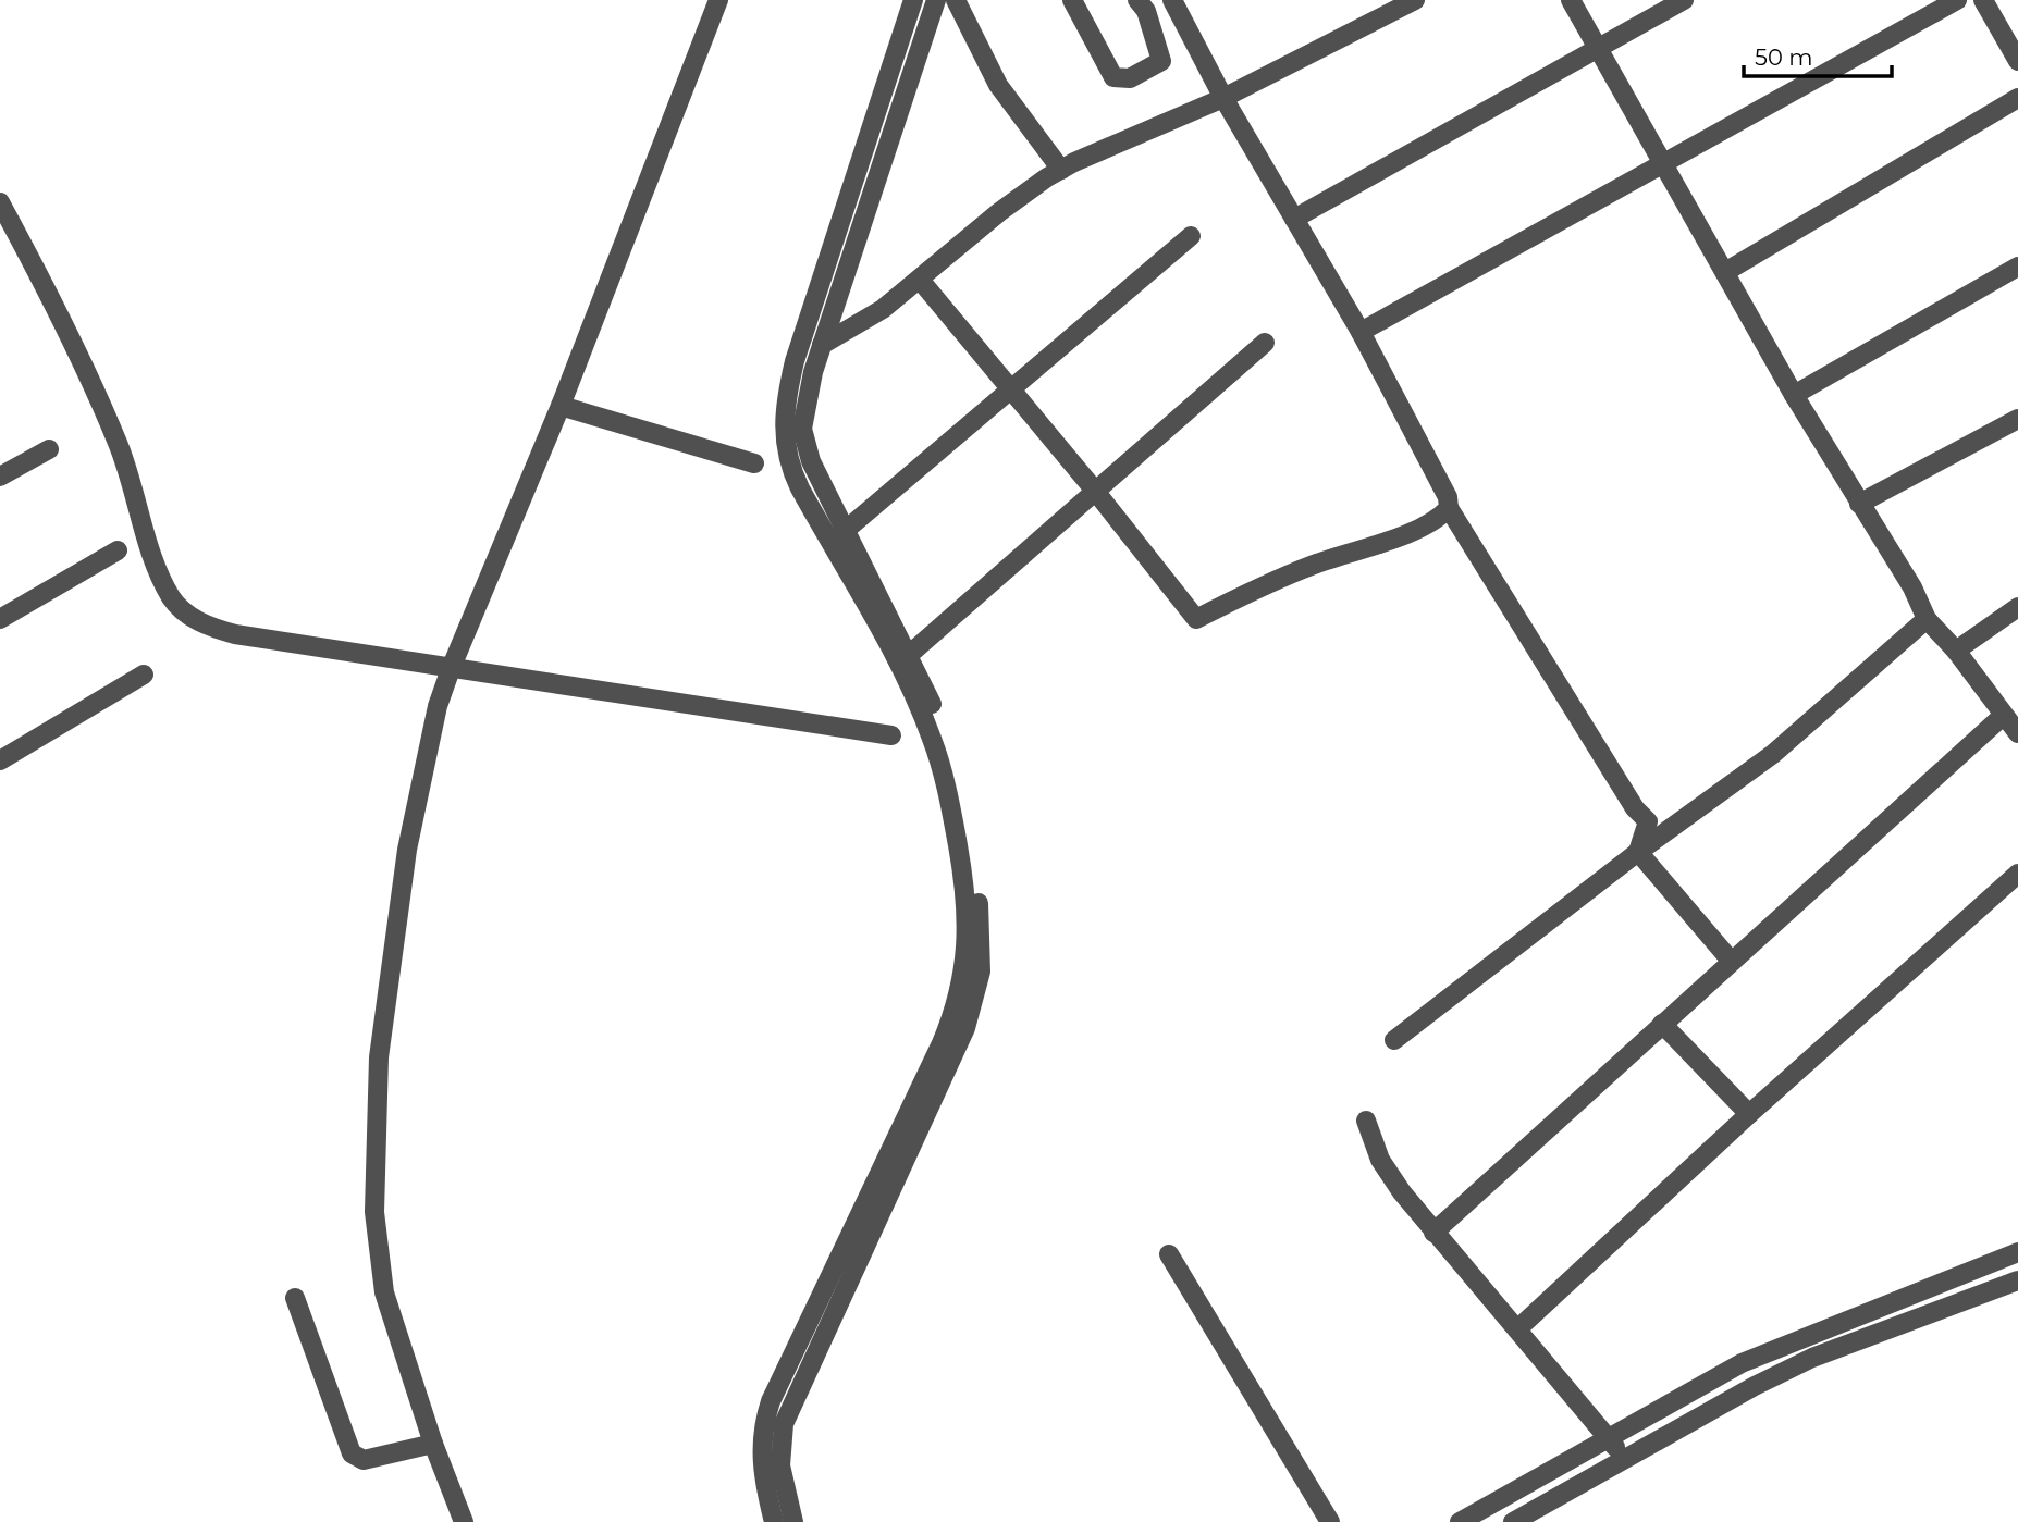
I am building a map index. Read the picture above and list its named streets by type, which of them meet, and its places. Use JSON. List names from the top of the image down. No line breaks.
{"scale_bar":"50 m"}
